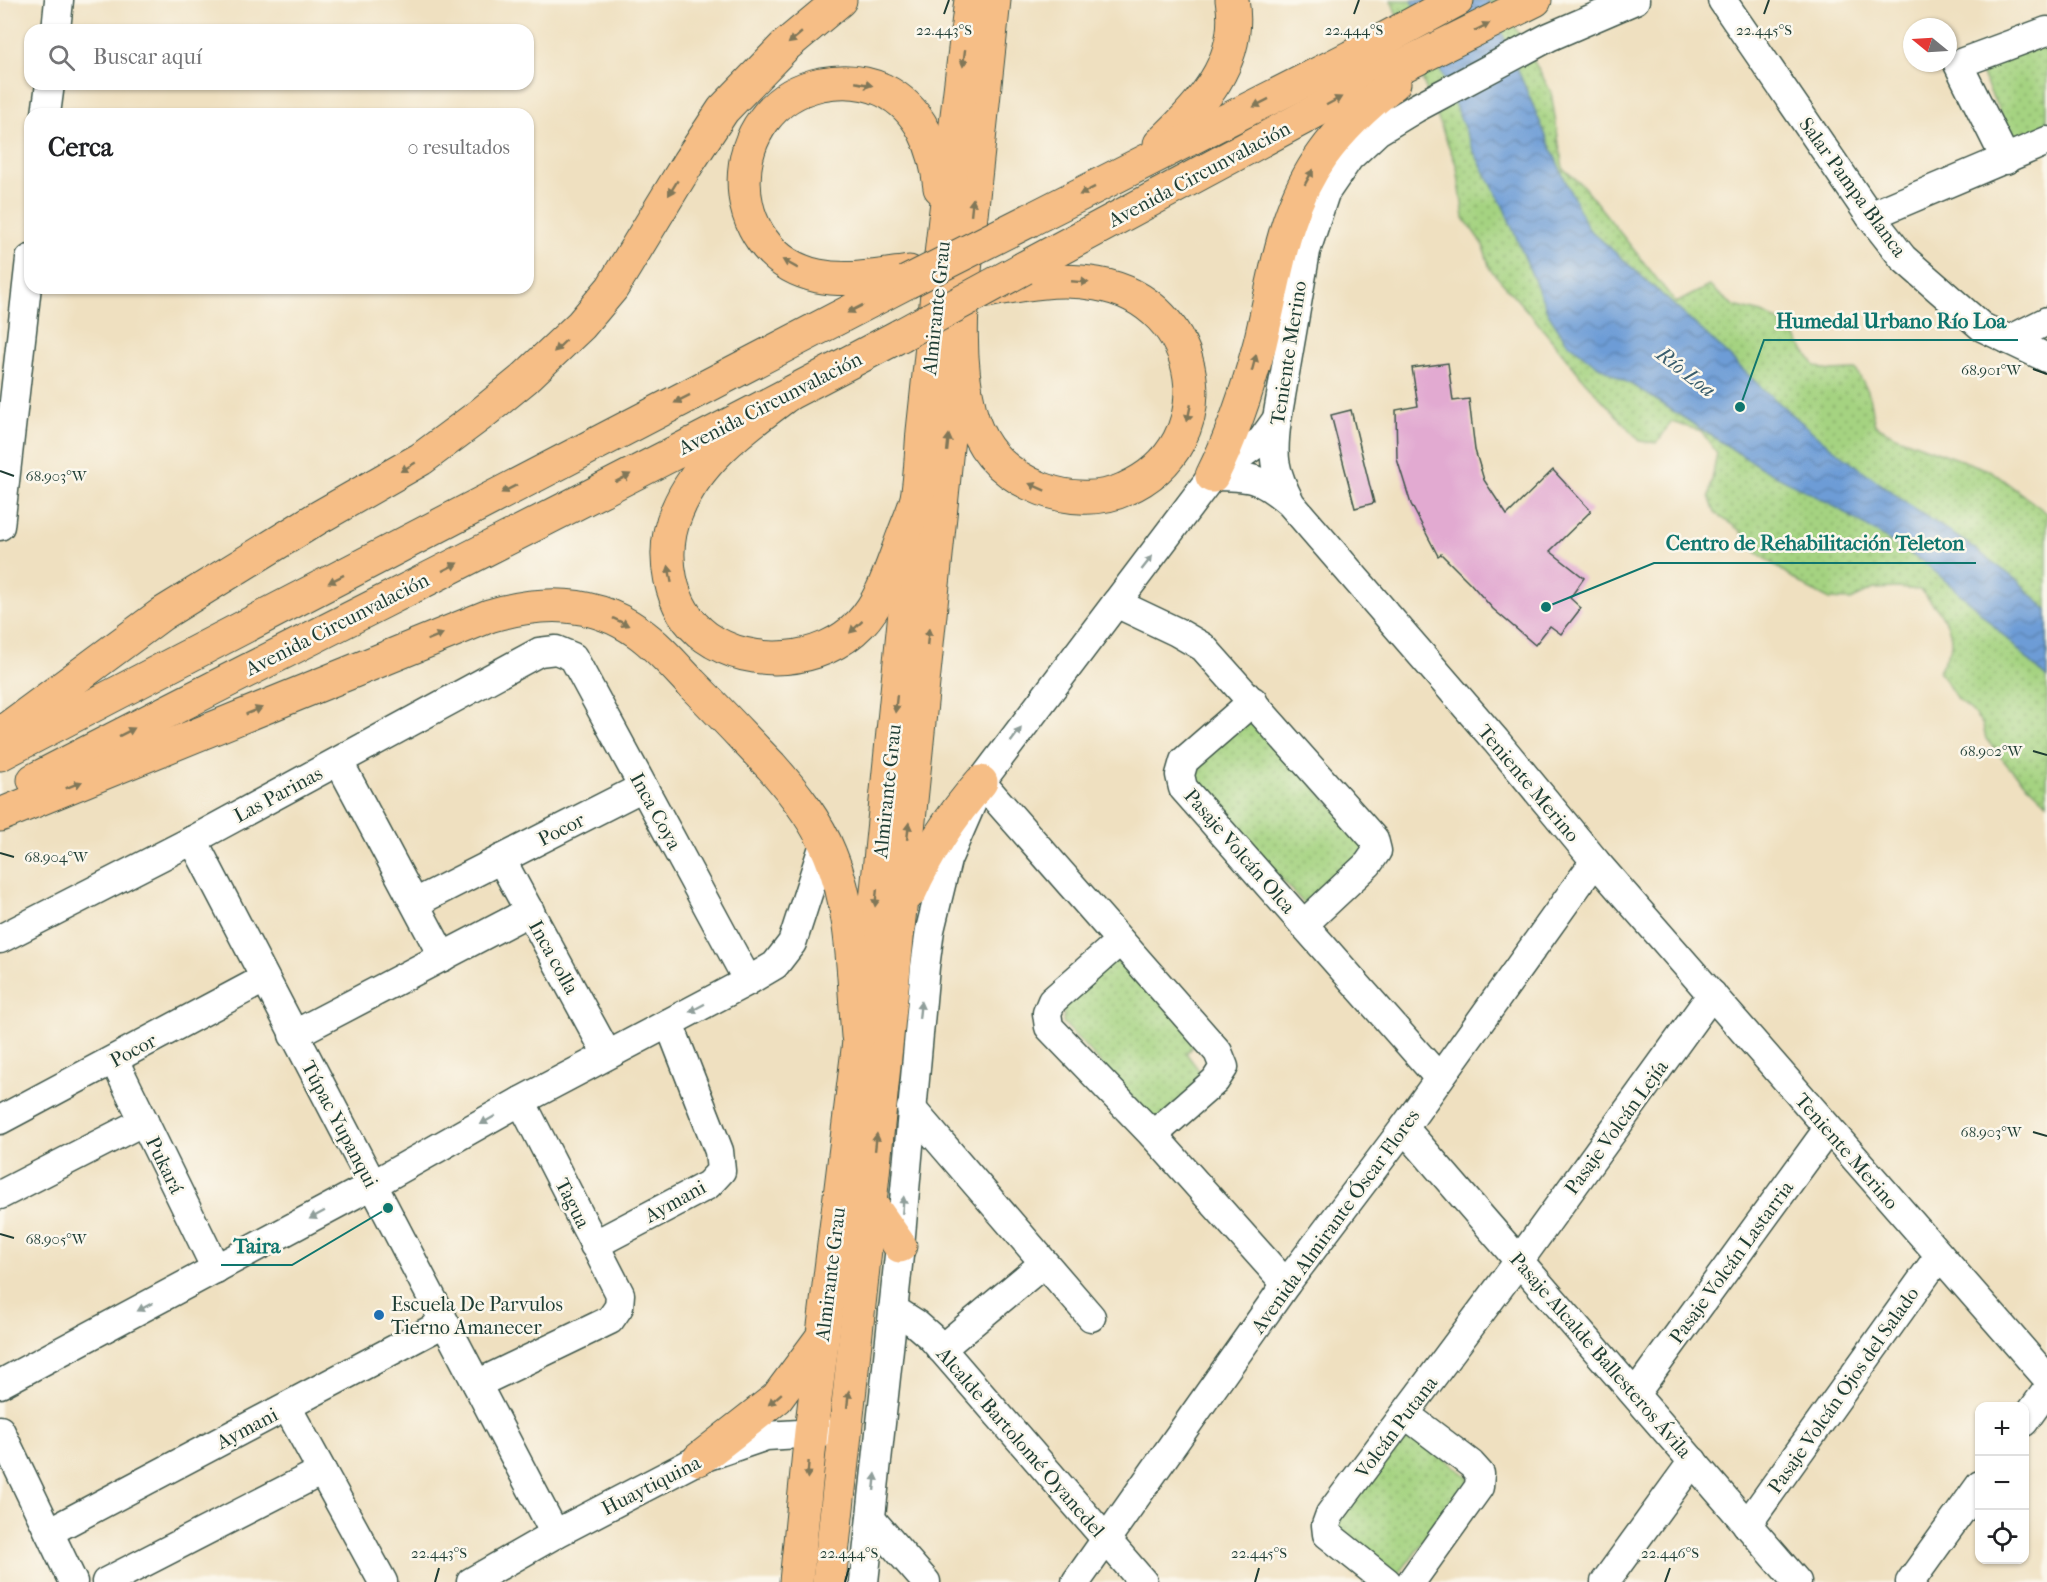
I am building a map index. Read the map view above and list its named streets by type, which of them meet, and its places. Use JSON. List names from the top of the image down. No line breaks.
{"streets":{"main road":["Avenida Circunvalación","Almirante Grau"],"street":["Salar Pampa Blanca","Teniente Merino","Las Parinas","Inca Coya","Pocor","Pasaje Volcán Olca","Inca colla","Túpac Yupanqui","Pasaje Volcán Lejía","Pukará","Aymani","Tagua","Avenida Almirante Óscar Flores","Pasaje Volcán Lastarria","Pasaje Alcalde Ballesteros Ávila","Pasaje Volcán Ojos del Salado","Volcán Putana","Alcalde Bartolomé Oyanedel","Huaytiquina"]},"crossings":[["Avenida Circunvalación","Almirante Grau"],["Avenida Circunvalación","Teniente Merino"],["Almirante Grau","Huaytiquina"],["Teniente Merino","Pasaje Volcán Lejía"],["Teniente Merino","Avenida Almirante Óscar Flores"],["Teniente Merino","Pasaje Volcán Lastarria"],["Teniente Merino","Pasaje Volcán Ojos del Salado"],["Las Parinas","Inca Coya"],["Las Parinas","Túpac Yupanqui"],["Inca Coya","Pocor"],["Pocor","Inca colla"],["Pocor","Túpac Yupanqui"],["Pocor","Pukará"],["Pasaje Volcán Olca","Avenida Almirante Óscar Flores"],["Túpac Yupanqui","Aymani"],["Túpac Yupanqui","Tagua"],["Túpac Yupanqui","Huaytiquina"],["Pasaje Volcán Lejía","Pasaje Alcalde Ballesteros Ávila"],["Pasaje Volcán Lejía","Volcán Putana"],["Aymani","Tagua"],["Avenida Almirante Óscar Flores","Pasaje Alcalde Ballesteros Ávila"],["Avenida Almirante Óscar Flores","Alcalde Bartolomé Oyanedel"],["Pasaje Volcán Lastarria","Pasaje Alcalde Ballesteros Ávila"],["Pasaje Alcalde Ballesteros Ávila","Pasaje Volcán Ojos del Salado"],["Pasaje Alcalde Ballesteros Ávila","Volcán Putana"]],"water":["Río Loa"],"places":["Humedal Urbano Río Loa","Centro de Rehabilitación Teleton","Taira","Escuela De Parvulos Tierno Amanecer"],"north":"left","page":{"search":"Buscar aquí","heading":["Cerca","0 resultados"],"map_buttons":["+","−"]},"coordinates":["22.443°S","22.444°S","22.445°S","68.901°W","68.903°W","68.902°W","68.904°W","68.905°W","22.446°S"]}
